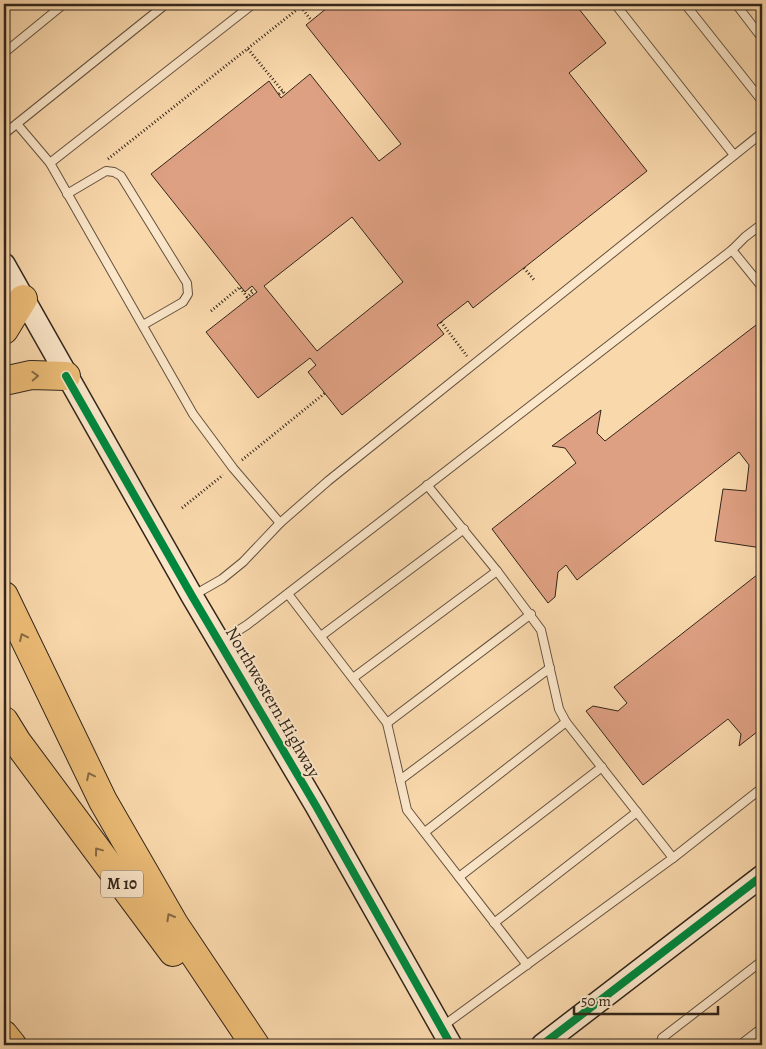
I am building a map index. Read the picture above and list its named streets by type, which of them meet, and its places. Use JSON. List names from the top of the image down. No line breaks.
{"streets":{"highway":["M 10"],"street":["Northwestern Highway"]},"scale_bar":"50 m"}
